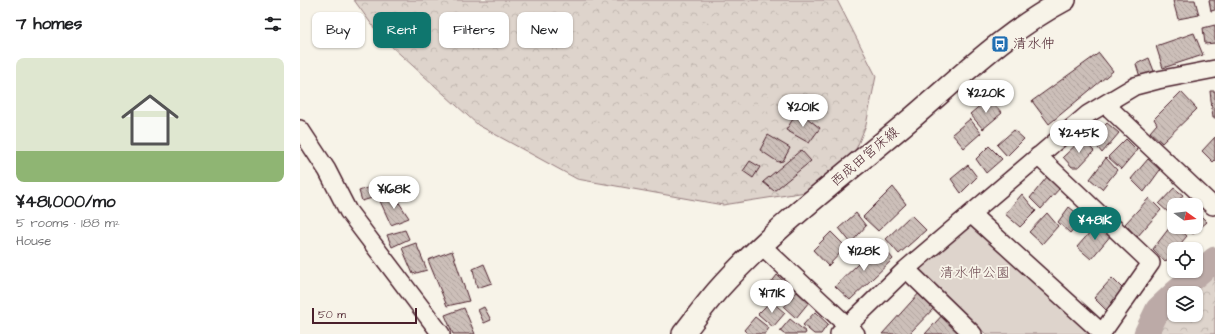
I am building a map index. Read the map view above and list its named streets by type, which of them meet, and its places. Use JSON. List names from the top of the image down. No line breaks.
{"streets":{"main road":["西成田宮床線"]},"parks":["清水仲公園"],"places":{"bus stop":["清水仲"]},"scale_bar":"50 m","north":"right","page":{"heading":"7 homes","chip":["Buy","Rent","Filters","New"],"list":[{"name":"¥481,000/mo","note":"5 rooms · 188 m² · House"}],"price":["¥220K","¥201K","¥245K","¥168K","¥481K","¥128K","¥171K"],"scale":"50 m"}}
